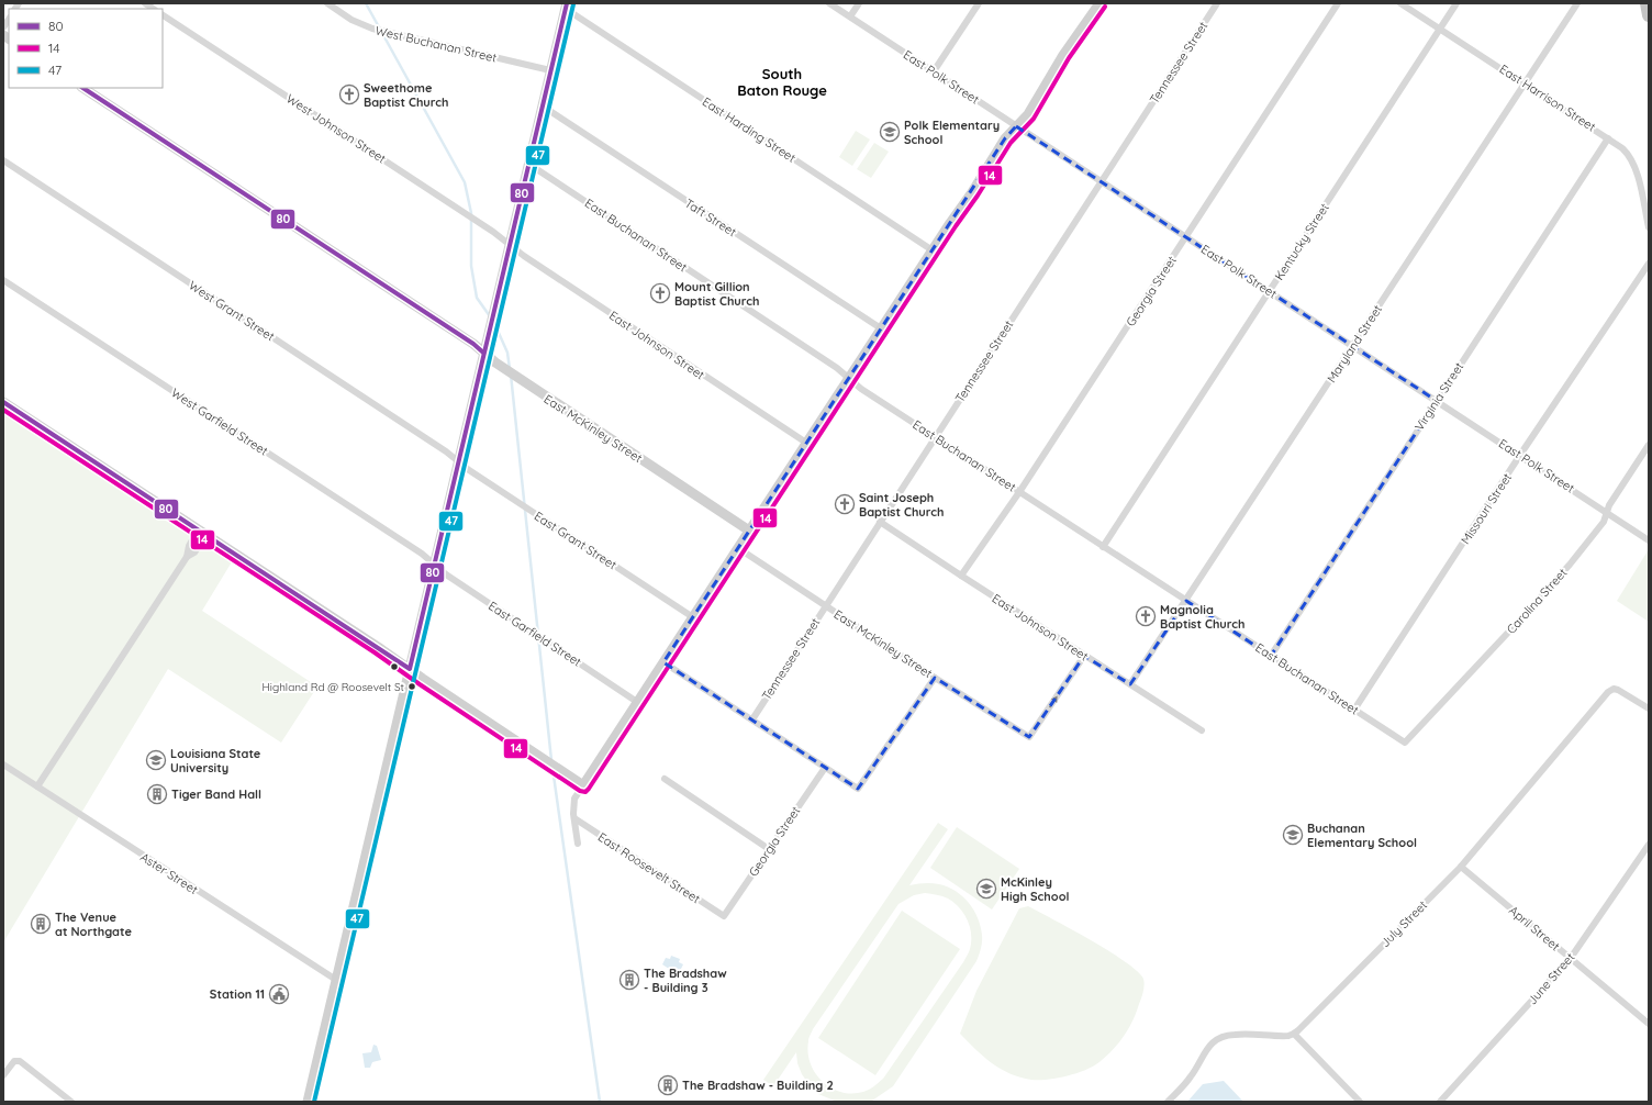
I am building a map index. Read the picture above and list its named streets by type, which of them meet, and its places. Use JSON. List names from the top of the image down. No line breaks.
{"streets":{"street":["West Buchanan Street","Tennessee Street","East Polk Street","East Harrison Street","West Johnson Street","East Harding Street","Taft Street","East Buchanan Street","Kentucky Street","Georgia Street","West Grant Street","Maryland Street","East Johnson Street","Virginia Street","West Garfield Street","East McKinley Street","Missouri Street","East Grant Street","Carolina Street","East Garfield Street","East Roosevelt Street","Aster Street","July Street","April Street","June Street"]},"crossings":[["Tennessee Street","East Polk Street"],["Tennessee Street","East Buchanan Street"],["Tennessee Street","East Johnson Street"],["Tennessee Street","East McKinley Street"],["East Polk Street","Kentucky Street"],["East Polk Street","Georgia Street"],["East Polk Street","Maryland Street"],["East Polk Street","Virginia Street"],["East Polk Street","Missouri Street"],["East Polk Street","Carolina Street"],["East Harrison Street","Kentucky Street"],["East Harrison Street","Maryland Street"],["East Harrison Street","Virginia Street"],["West Johnson Street","East Johnson Street"],["East Buchanan Street","Kentucky Street"],["East Buchanan Street","Georgia Street"],["East Buchanan Street","Maryland Street"],["East Buchanan Street","Virginia Street"],["East Buchanan Street","Missouri Street"],["East Buchanan Street","Carolina Street"],["Georgia Street","East Johnson Street"],["Georgia Street","East Roosevelt Street"],["West Grant Street","East Grant Street"],["Maryland Street","East Johnson Street"],["East Johnson Street","East McKinley Street"],["West Garfield Street","East Garfield Street"],["July Street","April Street"],["April Street","June Street"]],"districts":["South Baton Rouge"],"places":{"church":["Sweethome Baptist Church","Mount Gillion Baptist Church","Saint Joseph Baptist Church","Magnolia Baptist Church"],"school or university":["Polk Elementary School","Louisiana State University","Buchanan Elementary School","McKinley High School"],"other":["Highland Rd @ Roosevelt St"],"building":["Tiger Band Hall","The Venue at Northgate","The Bradshaw - Building 3","The Bradshaw - Building 2"],"public building":["Station 11"]},"lines":["transit line 80","transit line 47","transit line 14"],"legend":["80","14","47"]}
